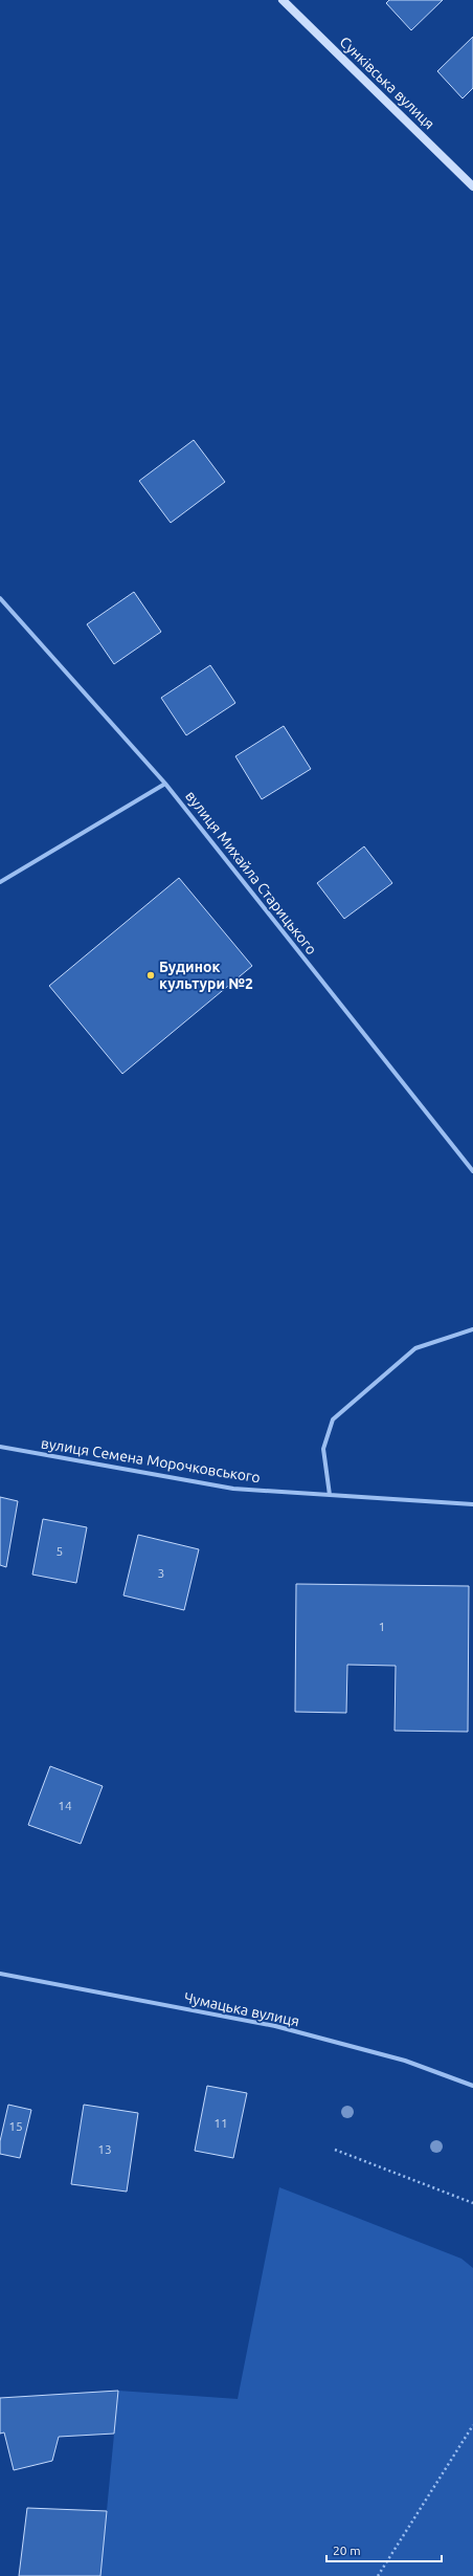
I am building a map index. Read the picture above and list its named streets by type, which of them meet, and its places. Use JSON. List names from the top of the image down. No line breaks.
{"streets":{"street":["Сунківська вулиця","вулиця Михайла Старицького","вулиця Семена Морочковського","Чумацька вулиця"]},"places":["Будинок культури №2"],"house_numbers":["5","3","1","14","11","15","13"],"scale_bar":"20 m"}
